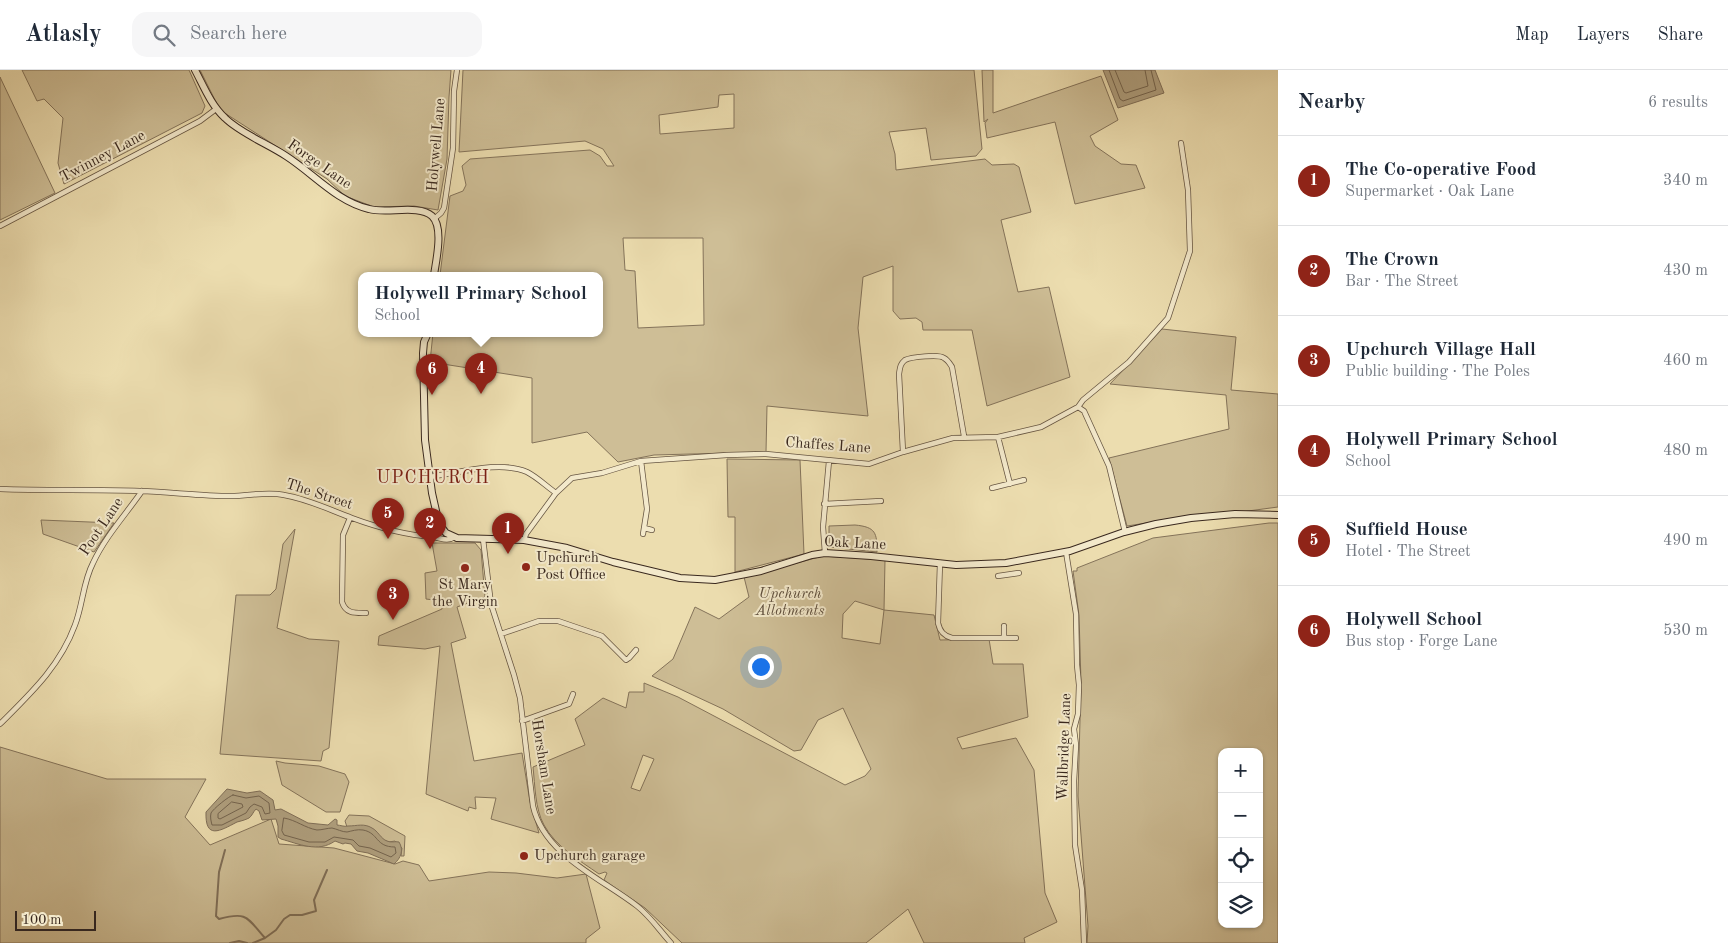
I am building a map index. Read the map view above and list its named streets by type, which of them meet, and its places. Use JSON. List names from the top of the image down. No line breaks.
{"streets":{"street":["Holywell Lane","Twinney Lane","Forge Lane","Chaffes Lane","The Street","Poot Lane","Oak Lane","Wallbridge Lane","Horsham Lane"]},"crossings":[["Holywell Lane","Forge Lane"],["Twinney Lane","Forge Lane"],["Chaffes Lane","Oak Lane"],["The Street","Poot Lane"],["The Street","Oak Lane"],["Oak Lane","Wallbridge Lane"],["Oak Lane","Horsham Lane"]],"districts":["UPCHURCH"],"parks":["Upchurch Allotments"],"places":["Upchurch Post Office","St Mary the Virgin","Upchurch garage"],"scale_bar":"100 m","page":{"header":"Atlasly","search":"Search here","nav":["Map","Layers","Share"],"heading":["Nearby","6 results"],"list":[{"mark":"1","name":"The Co-operative Food","note":"Supermarket · Oak Lane","value":"340 m"},{"mark":"2","name":"The Crown","note":"Bar · The Street","value":"430 m"},{"mark":"3","name":"Upchurch Village Hall","note":"Public building · The Poles","value":"460 m"},{"mark":"4","name":"Holywell Primary School","note":"School","value":"480 m"},{"mark":"5","name":"Suffield House","note":"Hotel · The Street","value":"490 m"},{"mark":"6","name":"Holywell School","note":"Bus stop · Forge Lane","value":"530 m"}],"popup":["Holywell Primary School","School"],"pins":["4","6","5","2","1","3"],"map_buttons":["+","−"],"scale":"100 m"}}
